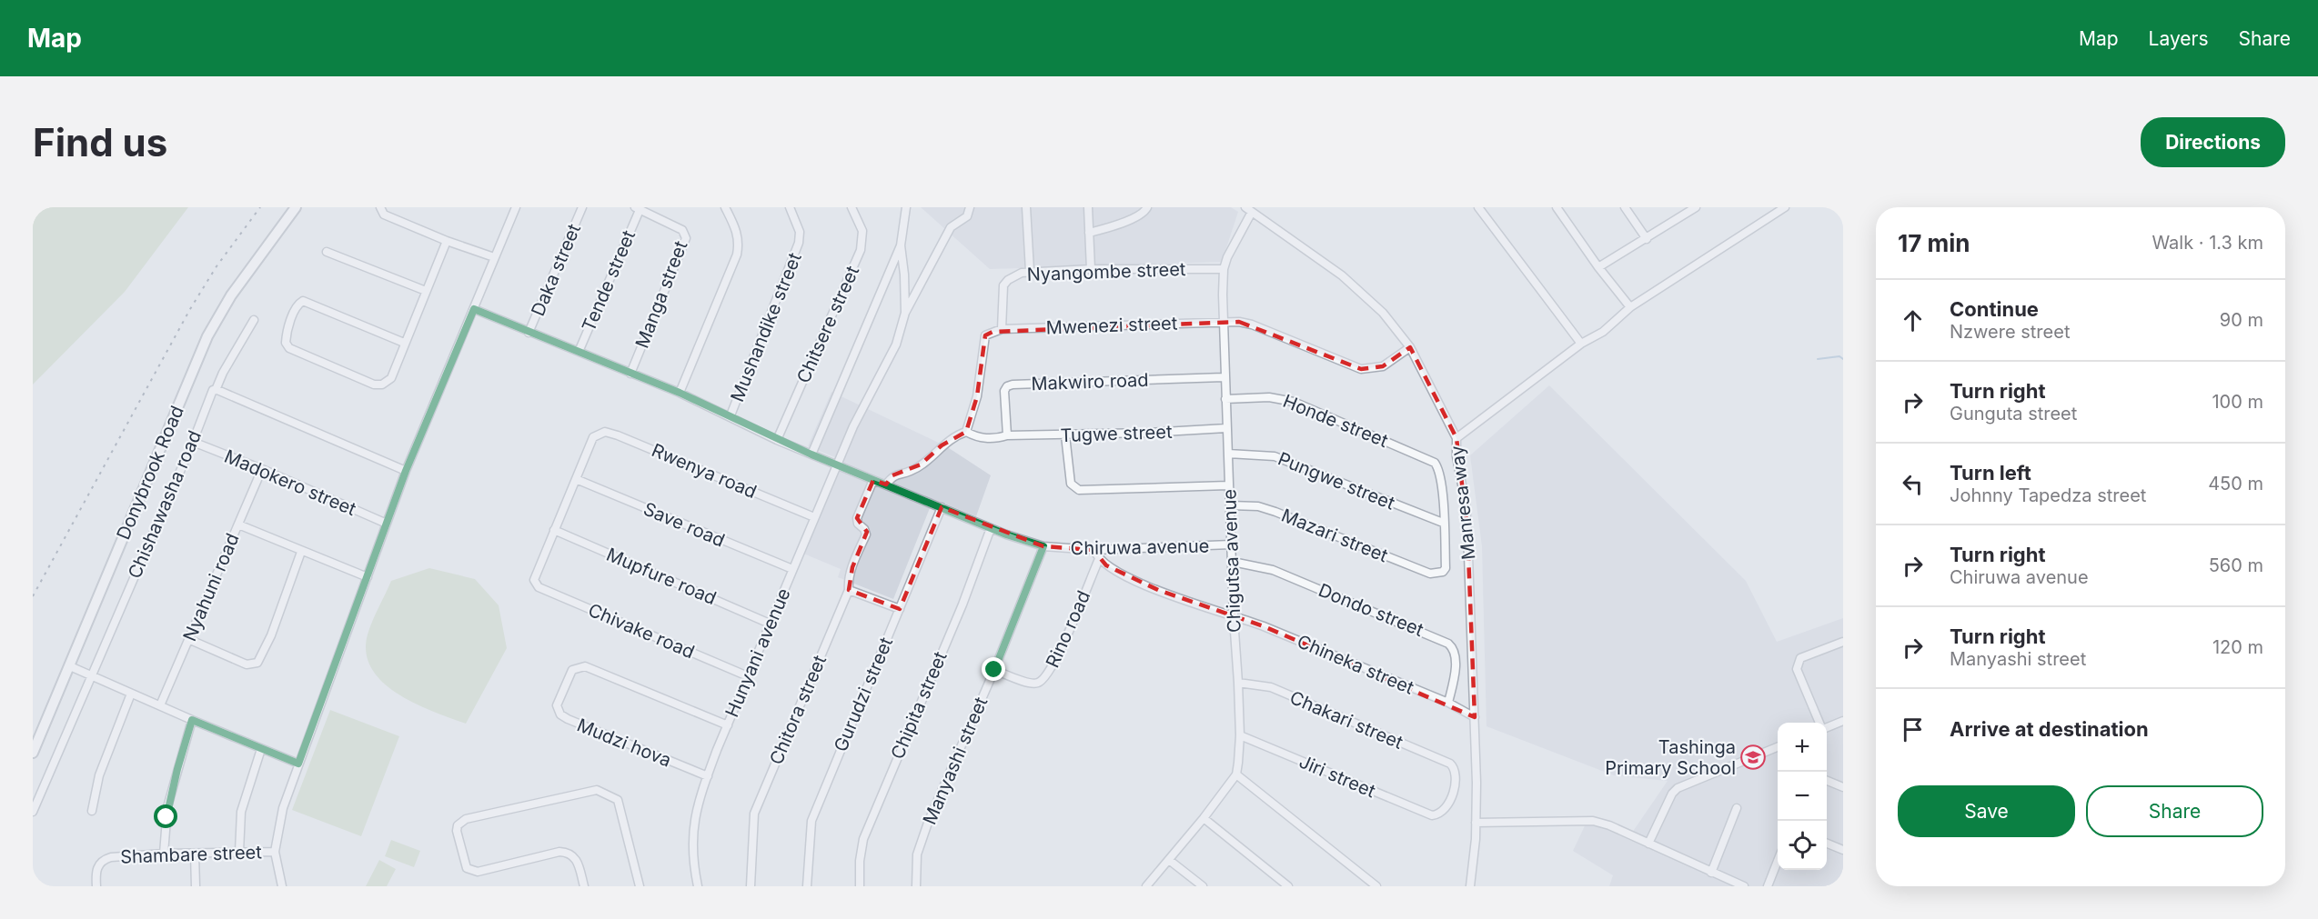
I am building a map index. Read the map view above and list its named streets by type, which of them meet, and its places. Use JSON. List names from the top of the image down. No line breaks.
{"streets":{"street":["Daka street","Nyangombe street","Tende street","Manga street","Chitsere street","Mwenezi street","Mushandike street","Makwiro road","Honde street","Tugwe street","Rwenya road","Donybrook Road","Pungwe street","Madokero street","Manresa way","Chishawasha road","Save road","Mazari street","Chiruwa avenue","Chigutsa avenue","Mupfure road","Nyahuni road","Dondo street","Rino road","Chivake road","Hunyani avenue","Chineka street","Gurudzi street","Chipita street","Chitora street","Chakari street","Mudzi hova","Manyashi street","Jiri street","Shambare street"]},"crossings":[["Daka street","Chiruwa avenue"],["Nyangombe street","Mwenezi street"],["Nyangombe street","Chigutsa avenue"],["Tende street","Manga street"],["Tende street","Chiruwa avenue"],["Manga street","Chiruwa avenue"],["Chitsere street","Chiruwa avenue"],["Mwenezi street","Manresa way"],["Mwenezi street","Chigutsa avenue"],["Mushandike street","Chiruwa avenue"],["Makwiro road","Tugwe street"],["Makwiro road","Chigutsa avenue"],["Honde street","Pungwe street"],["Honde street","Mazari street"],["Honde street","Chigutsa avenue"],["Tugwe street","Chigutsa avenue"],["Rwenya road","Save road"],["Rwenya road","Hunyani avenue"],["Pungwe street","Mazari street"],["Pungwe street","Chigutsa avenue"],["Madokero street","Chishawasha road"],["Madokero street","Nyahuni road"],["Manresa way","Chigutsa avenue"],["Manresa way","Chineka street"],["Save road","Hunyani avenue"],["Mazari street","Chigutsa avenue"],["Chiruwa avenue","Chigutsa avenue"],["Chiruwa avenue","Hunyani avenue"],["Chiruwa avenue","Gurudzi street"],["Chiruwa avenue","Chipita street"],["Chiruwa avenue","Chitora street"],["Chiruwa avenue","Manyashi street"],["Chigutsa avenue","Dondo street"],["Chigutsa avenue","Chineka street"],["Chigutsa avenue","Chakari street"],["Chigutsa avenue","Jiri street"],["Mupfure road","Chivake road"],["Mupfure road","Hunyani avenue"],["Dondo street","Chineka street"],["Rino road","Chineka street"],["Rino road","Manyashi street"],["Chivake road","Hunyani avenue"],["Hunyani avenue","Mudzi hova"],["Chakari street","Jiri street"]],"places":{"school or university":["Tashinga Primary School"]},"page":{"header":"Map","nav":["Map","Layers","Share"],"buttons":["Directions",["Save","Share"]],"title":"Find us","heading":["17 min","Walk · 1.3 km"],"list":[["Continue","Nzwere street","90 m"],["Turn right","Gunguta street","100 m"],["Turn left","Johnny Tapedza street","450 m"],["Turn right","Chiruwa avenue","560 m"],["Turn right","Manyashi street","120 m"],"Arrive at destination"],"map_buttons":["+","−"]}}
